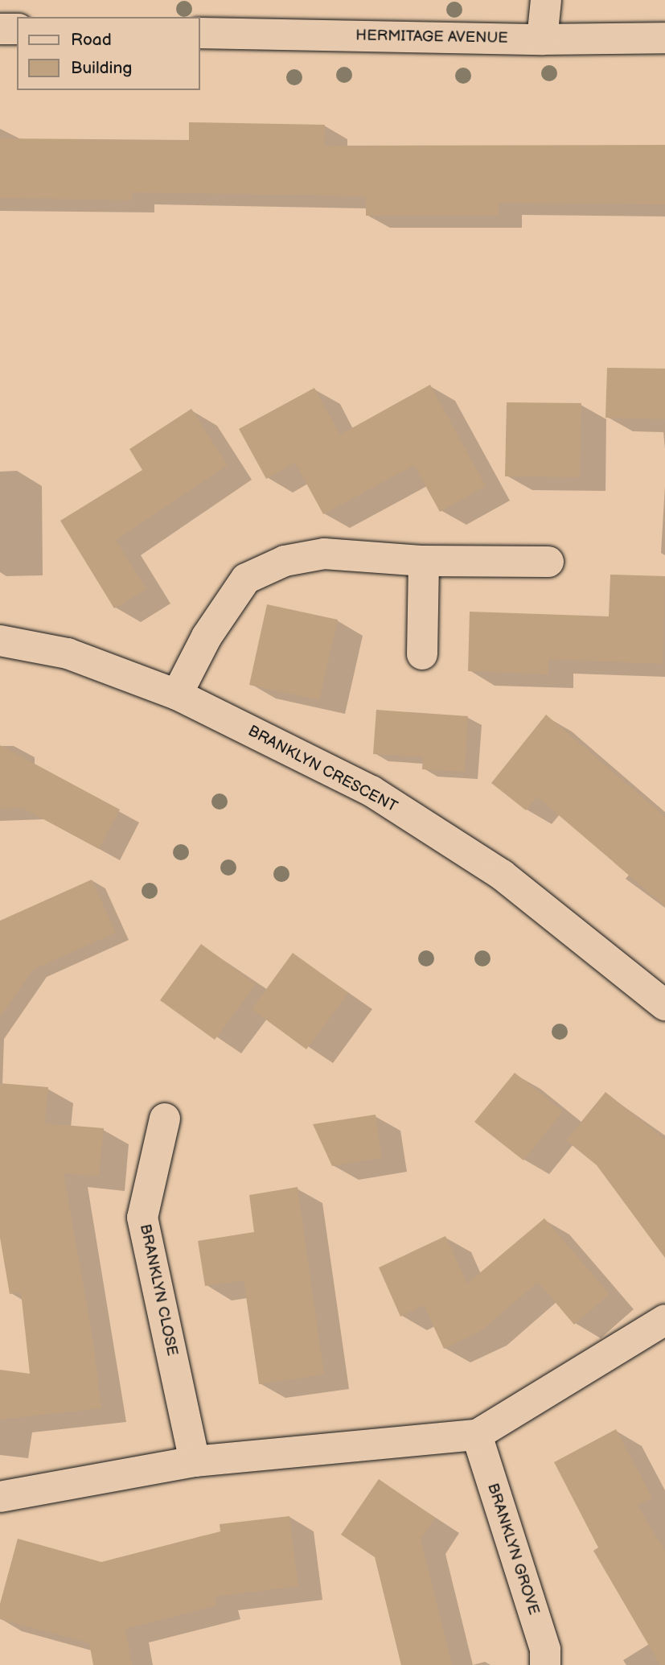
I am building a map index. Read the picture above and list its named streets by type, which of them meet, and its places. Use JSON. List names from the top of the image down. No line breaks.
{"streets":{"street":["HERMITAGE AVENUE","BRANKLYN CRESCENT","BRANKLYN CLOSE","BRANKLYN GROVE"]},"legend":["Road","Building"]}
